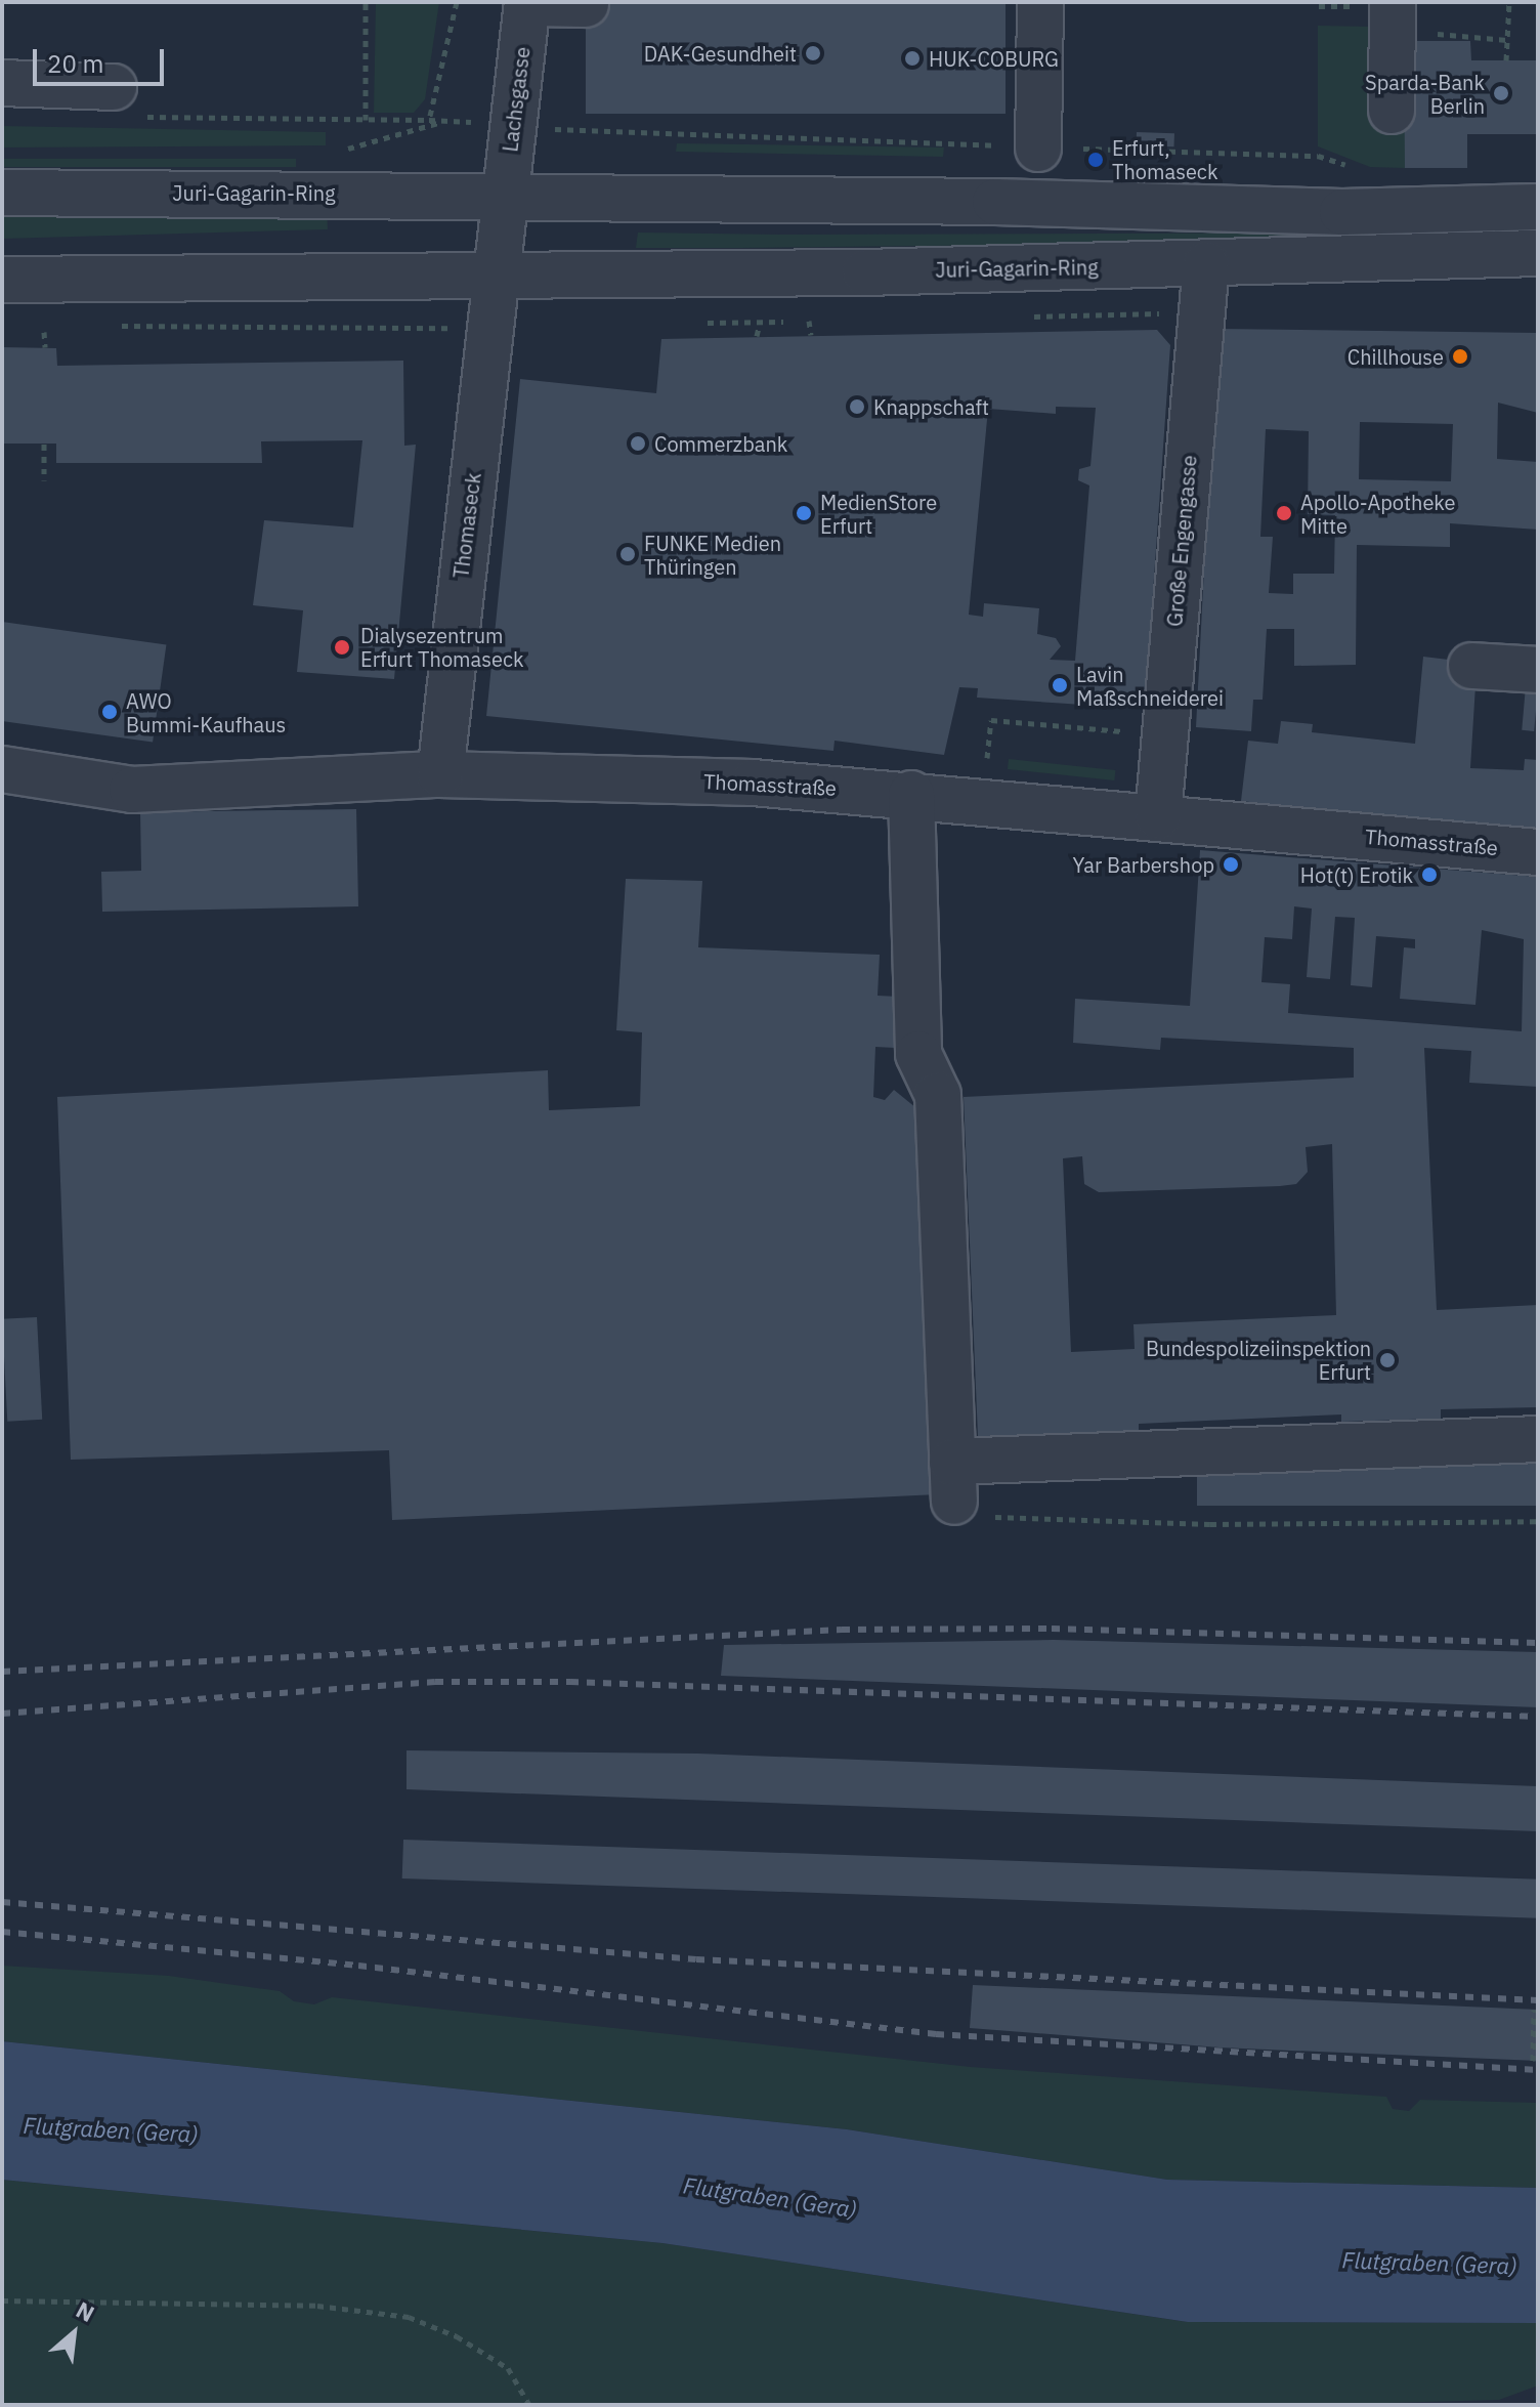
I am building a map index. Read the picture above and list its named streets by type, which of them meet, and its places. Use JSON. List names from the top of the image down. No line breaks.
{"streets":{"street":["Lachsgasse","Juri-Gagarin-Ring","Thomaseck","Große Engengasse","Thomasstraße"]},"crossings":[["Lachsgasse","Juri-Gagarin-Ring"],["Juri-Gagarin-Ring","Thomaseck"],["Juri-Gagarin-Ring","Große Engengasse"],["Thomaseck","Thomasstraße"],["Große Engengasse","Thomasstraße"]],"water":["Flutgraben (Gera)"],"places":["DAK-Gesundheit","HUK-COBURG","Sparda-Bank Berlin","Erfurt, Thomaseck","Chillhouse","Knappschaft","Commerzbank","MedienStore Erfurt","Apollo-Apotheke Mitte","FUNKE Medien Thüringen","Dialysezentrum Erfurt Thomaseck","Lavin Maßschneiderei","AWO Bummi-Kaufhaus","Yar Barbershop","Hot(t) Erotik","Bundespolizeiinspektion Erfurt"],"scale_bar":"20 m","north":"top right"}
